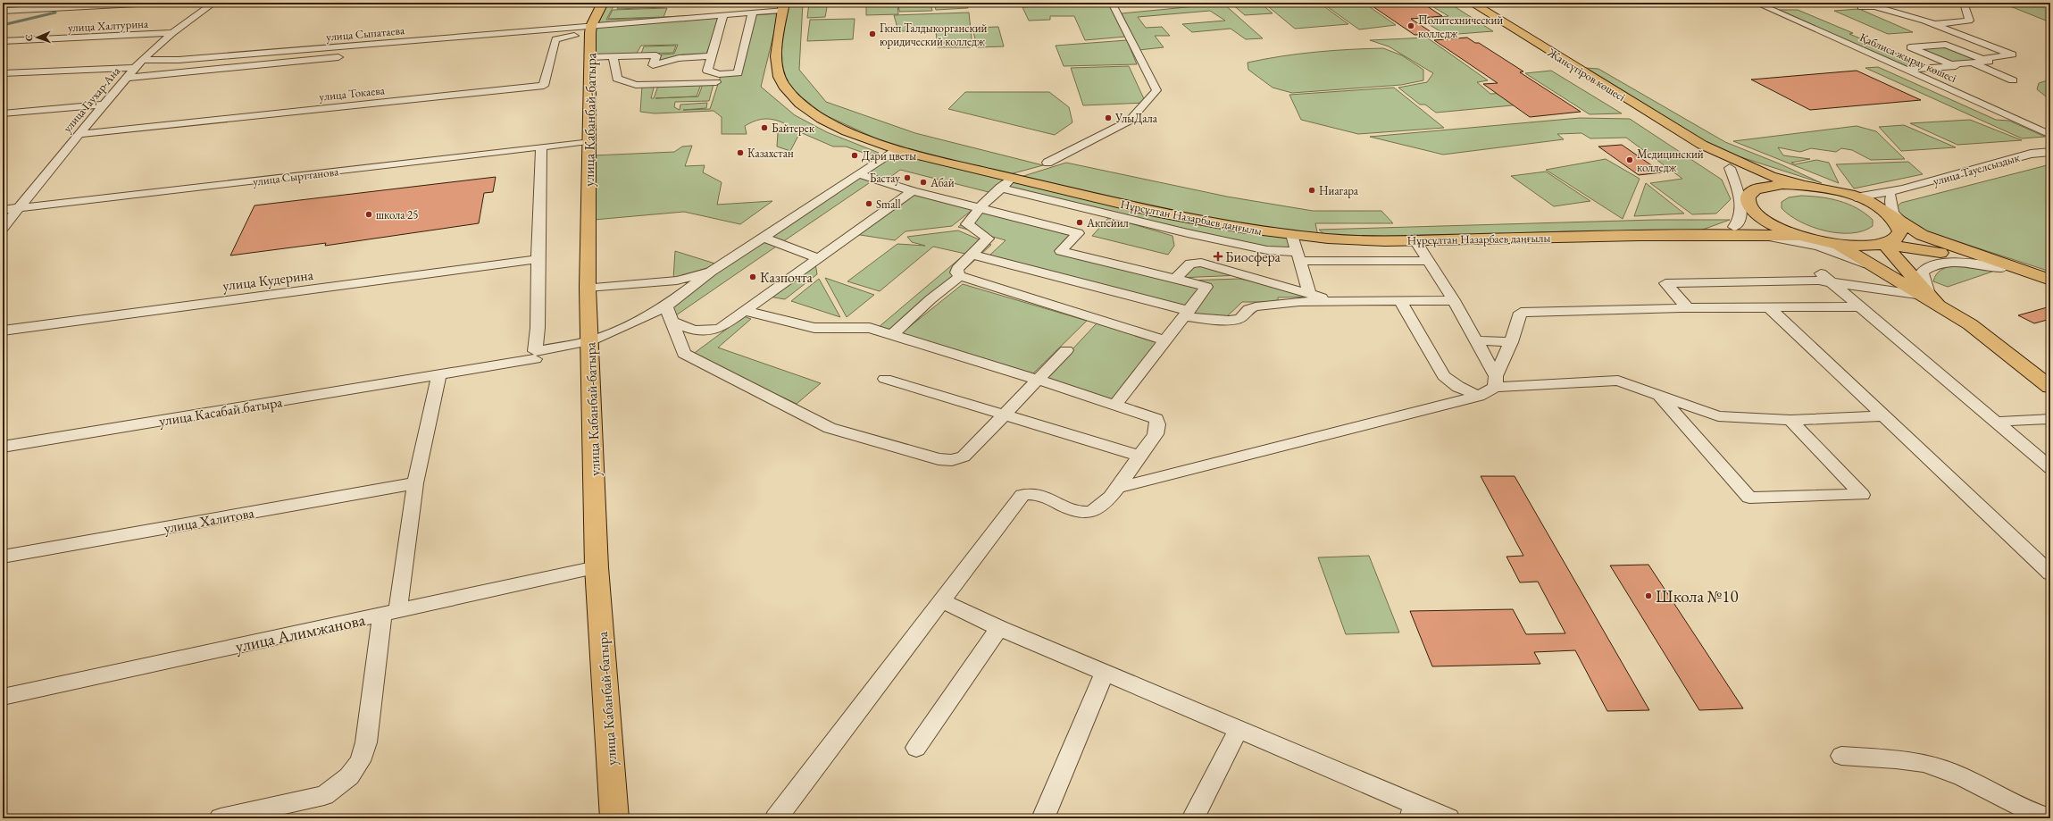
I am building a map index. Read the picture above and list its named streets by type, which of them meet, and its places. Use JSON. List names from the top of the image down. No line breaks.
{"streets":{"main road":["Жансүгіров көшесі","улица Кабанбай-батыра","Нұрсұлтан Назарбаев даңғылы"],"street":["улица Халтурина","улица Сыпатаева","Қаблиса жырау көшесі","улица Токаева","улица Гаухар-Ана","улица Тауелсыздык","улица Сырттанова","улица Кудерина","улица Касабай батыра","улица Халитова","улица Алимжанова"]},"crossings":[["улица Халтурина","улица Гаухар-Ана"],["улица Сыпатаева","улица Гаухар-Ана"],["улица Сыпатаева","улица Кабанбай-батыра"],["улица Токаева","улица Гаухар-Ана"],["улица Гаухар-Ана","улица Сырттанова"],["улица Кабанбай-батыра","улица Сырттанова"],["улица Кабанбай-батыра","улица Алимжанова"]],"places":{"other":["Политехнический колледж","Гккп Талдыкорганский юридический колледж","УлыДала","Байтерек","Казахстан","Дари цветы","Медицинский колледж","Бастау","Абай","Ниагара","Small","школа 25","Акпейил","Казпочта","Школа №10"],"health":["Биосфера"]},"north":"left"}
